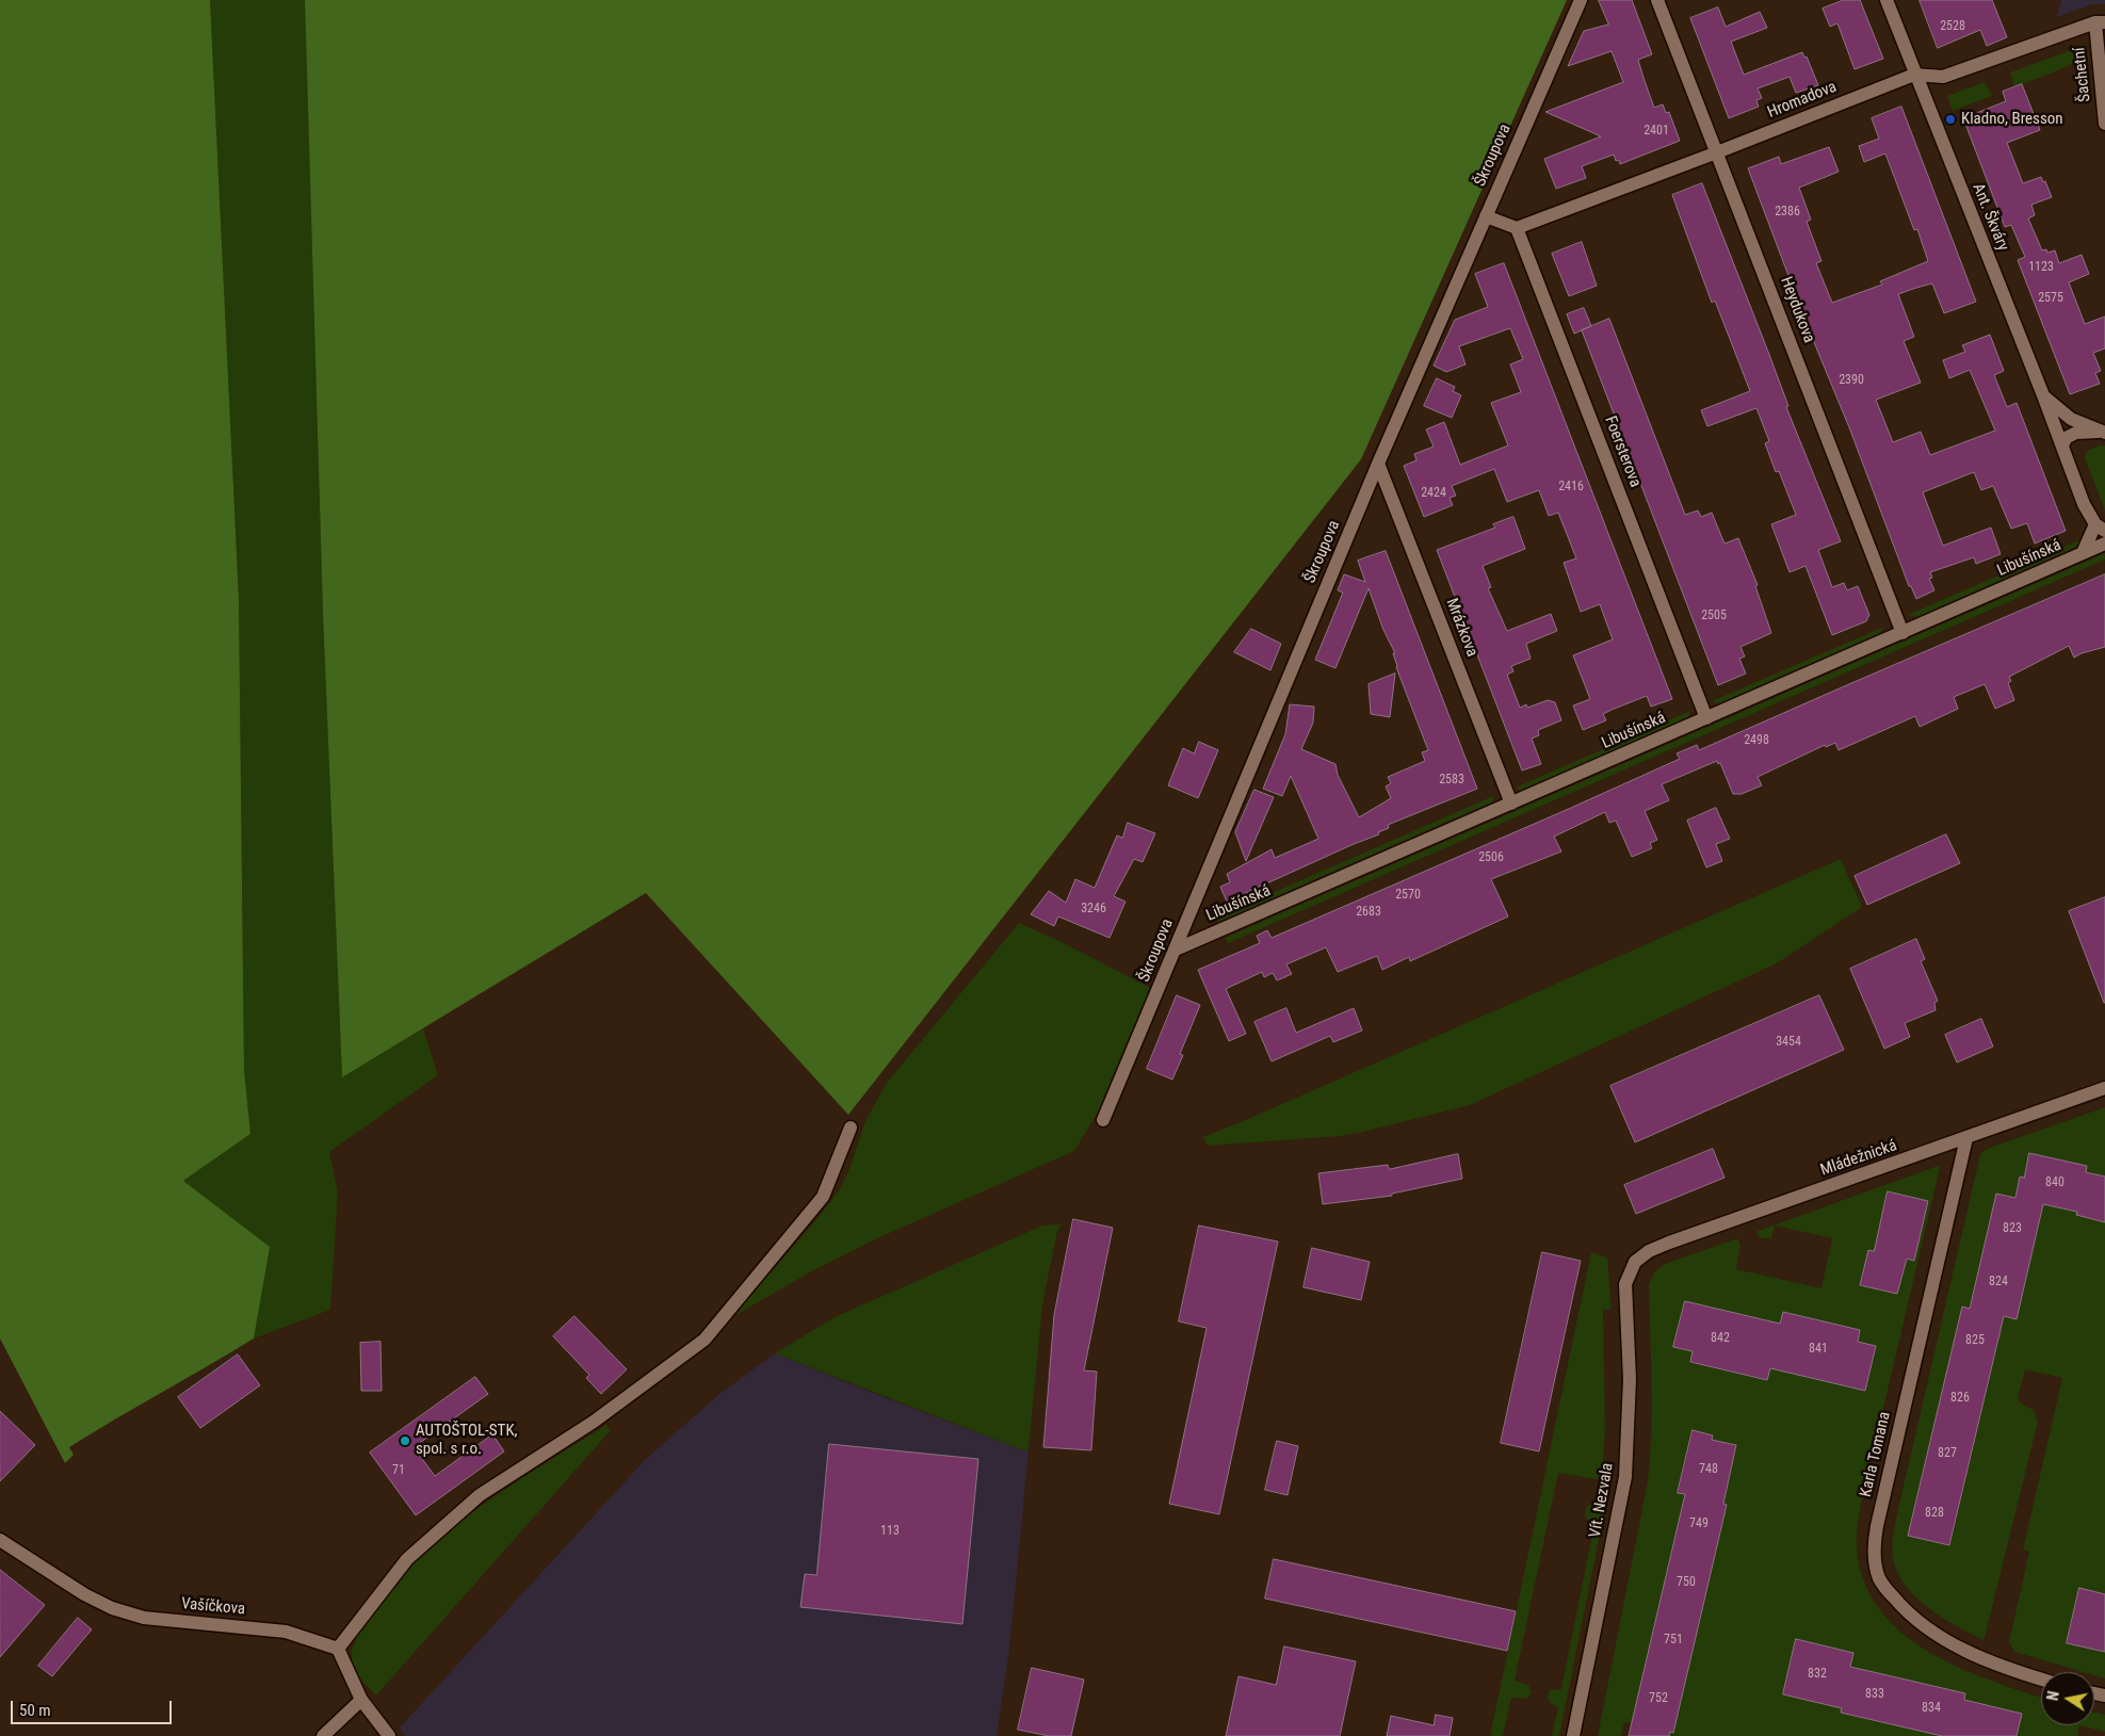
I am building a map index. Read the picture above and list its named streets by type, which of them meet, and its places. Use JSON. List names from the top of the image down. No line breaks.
{"streets":{"street":["Šachetní","Hromadova","Škroupova","Ant. Škváry","Heydukova","Foersterova","Libušínská","Mrázkova","Mládežnická","Karla Tomana","Vít. Nezvala","Vašíčkova"]},"crossings":[["Šachetní","Hromadova"],["Hromadova","Ant. Škváry"],["Hromadova","Heydukova"],["Hromadova","Foersterova"],["Škroupova","Libušínská"],["Škroupova","Mrázkova"],["Heydukova","Libušínská"],["Foersterova","Libušínská"],["Libušínská","Mrázkova"],["Mládežnická","Karla Tomana"],["Mládežnická","Vít. Nezvala"]],"places":["Kladno, Bresson","AUTOŠTOL-STK, spol. s r.o."],"house_numbers":["2528","2401","2386","1123","2575","2390","2416","2424","2505","2498","2583","2506","2570","3246","2683","3454","840","823","824","842","825","841","826","827","748","71","828","749","113","750","751","832","833","752","834"],"scale_bar":"50 m","north":"left"}
